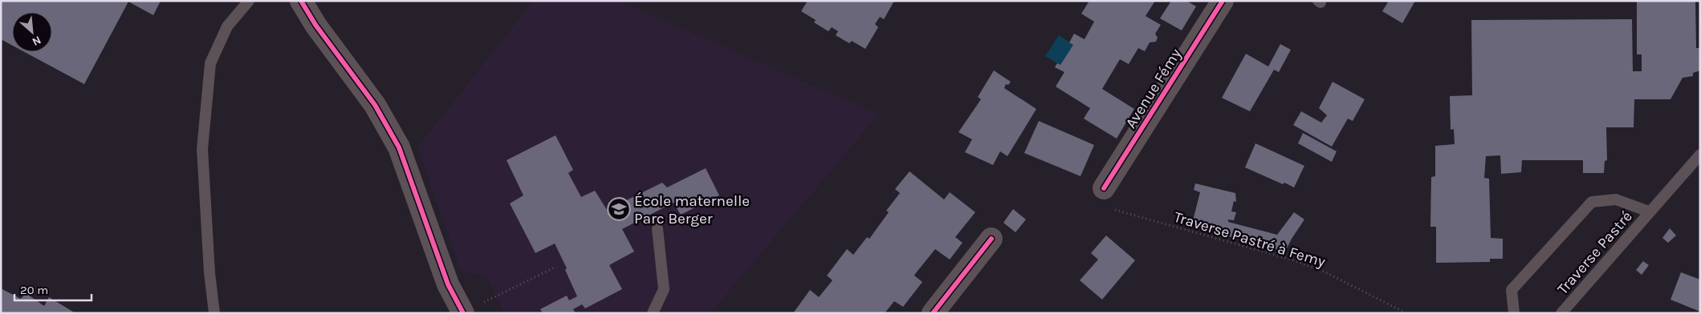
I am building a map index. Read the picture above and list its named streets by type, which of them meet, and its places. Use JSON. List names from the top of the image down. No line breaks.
{"streets":{"street":["Avenue Fémy"],"lane":["Traverse Pastré"],"path":["Traverse Pastré à Femy"]},"crossings":[["Avenue Fémy","Traverse Pastré à Femy"]],"places":{"school or university":["École maternelle Parc Berger"]},"scale_bar":"20 m","north":"bottom right"}
